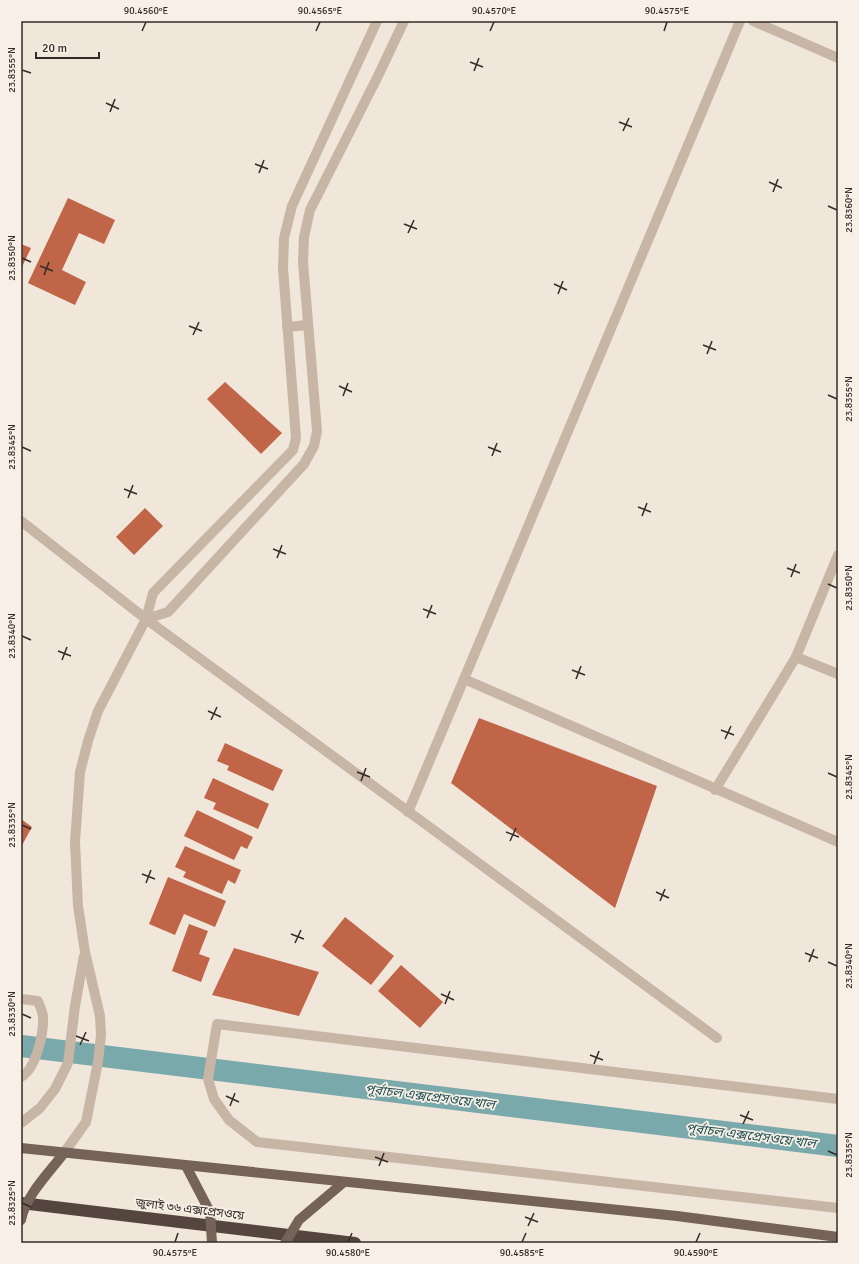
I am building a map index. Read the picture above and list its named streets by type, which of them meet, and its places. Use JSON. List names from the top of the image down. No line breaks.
{"streets":{"highway":["জুলাই ৩৬ এক্সপ্রেসওয়ে"]},"water":["পূর্বাচল এক্সপ্রেসওয়ে খাল"],"scale_bar":"20 m","coordinates":["90.4560°E","90.4565°E","90.4570°E","90.4575°E","23.8355°N","23.8360°N","23.8350°N","23.8345°N","23.8340°N","23.8335°N","23.8330°N","23.8325°N","90.4580°E","90.4585°E","90.4590°E"]}
